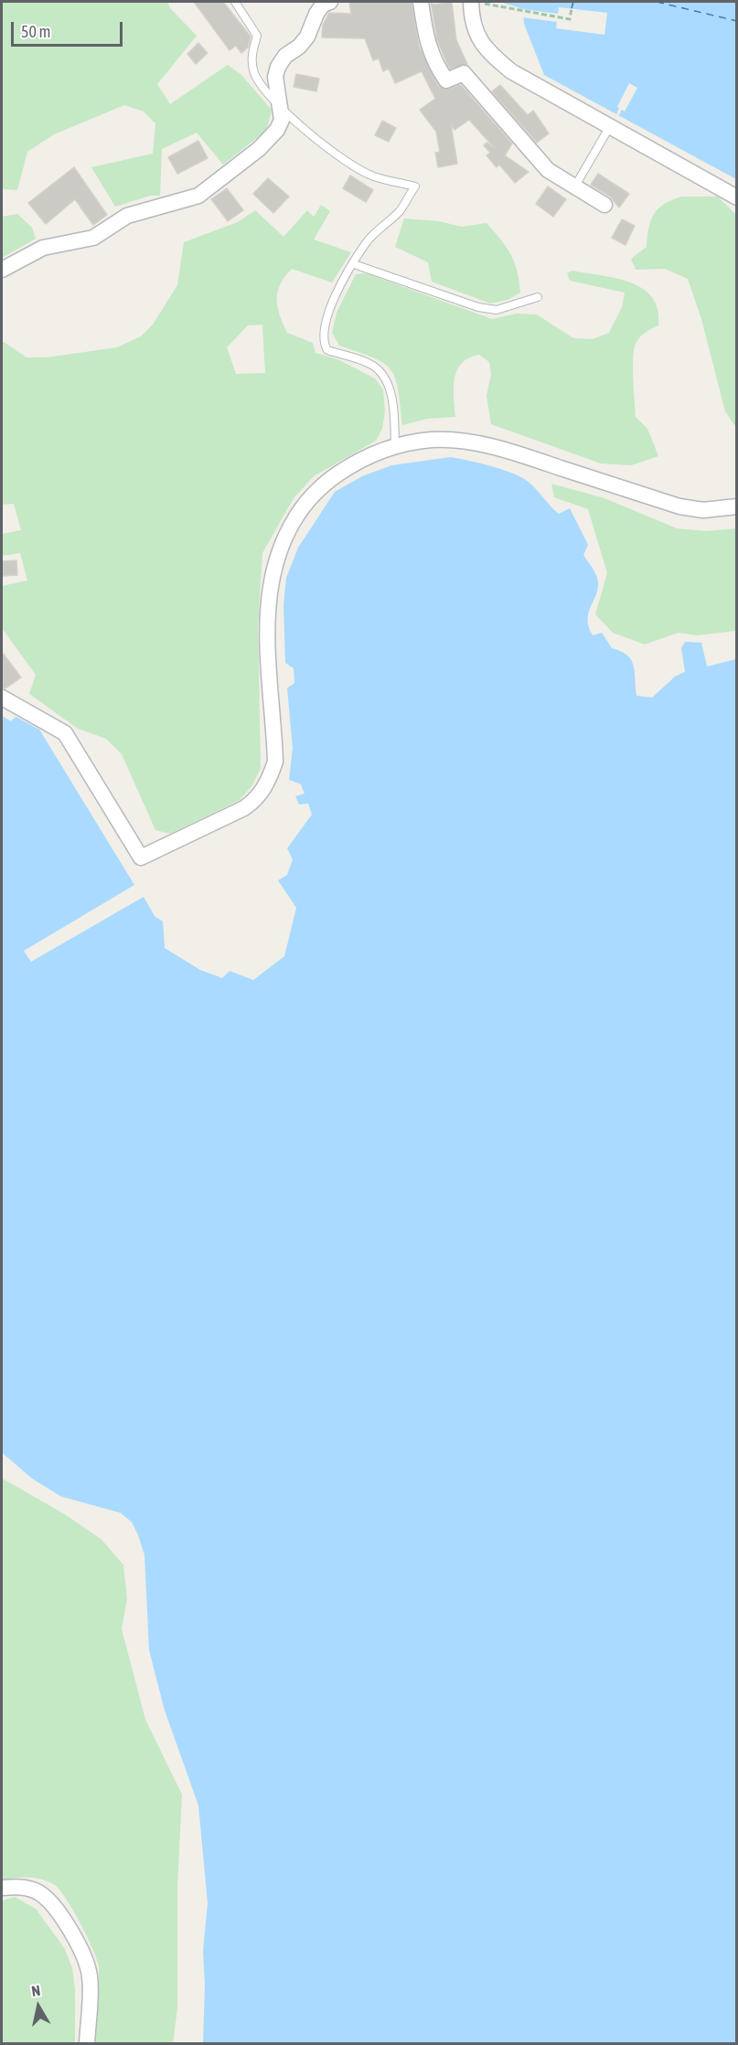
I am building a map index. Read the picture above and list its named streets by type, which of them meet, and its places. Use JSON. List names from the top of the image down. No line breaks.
{"scale_bar":"50 m","north":"top"}
